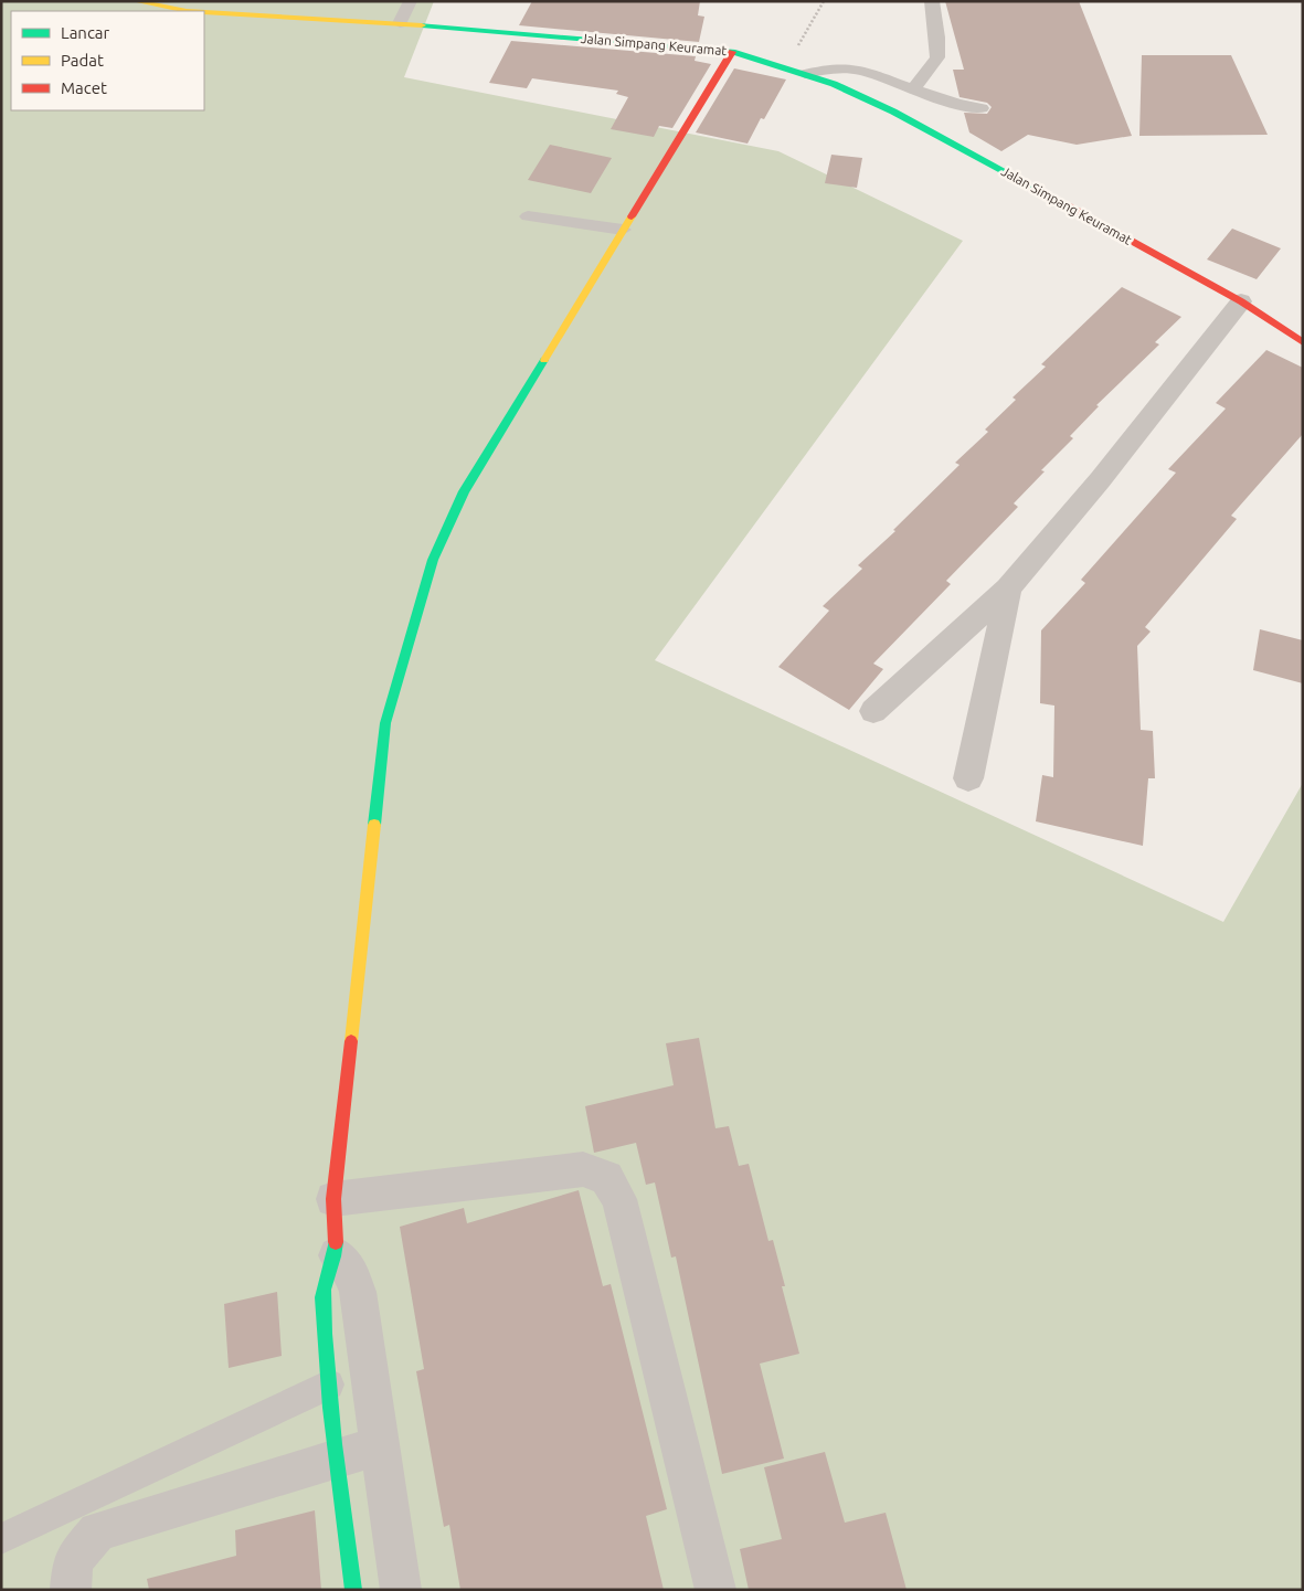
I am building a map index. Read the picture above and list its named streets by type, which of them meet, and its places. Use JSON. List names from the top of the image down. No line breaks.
{"streets":{"street":["Jalan Simpang Keuramat"]},"legend":["Lancar","Padat","Macet"]}
